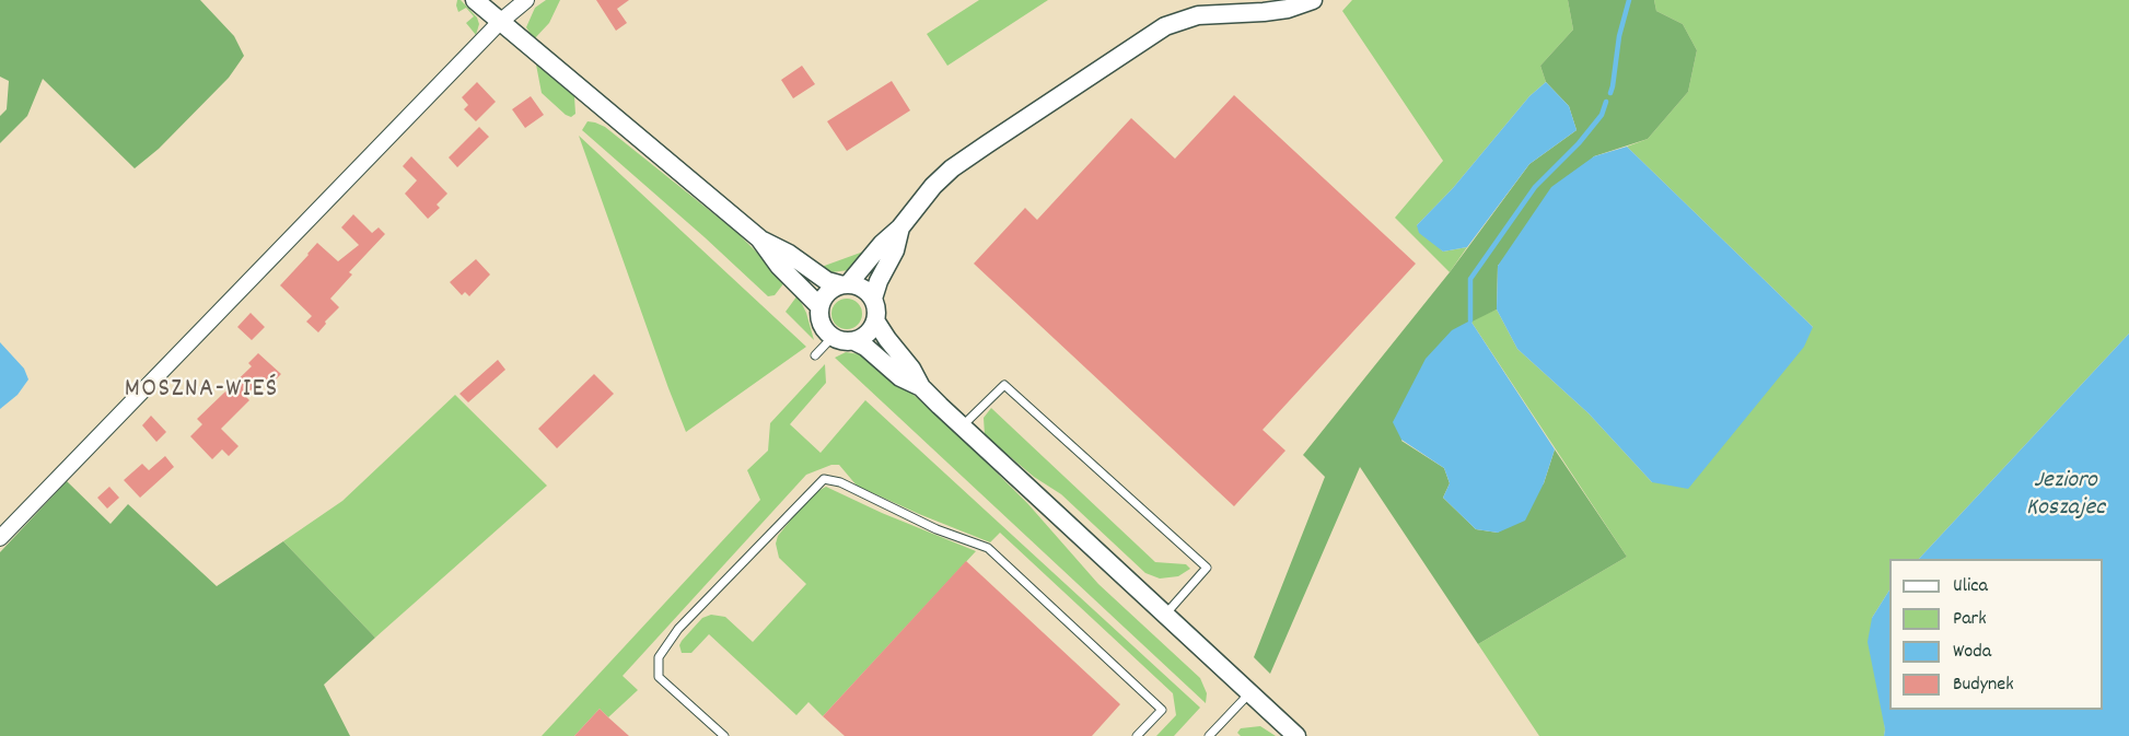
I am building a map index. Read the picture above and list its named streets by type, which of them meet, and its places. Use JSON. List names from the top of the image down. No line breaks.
{"districts":["MOSZNA-WIEŚ"],"water":["Jezioro Koszajec"],"legend":["Ulica","Park","Woda","Budynek"]}
